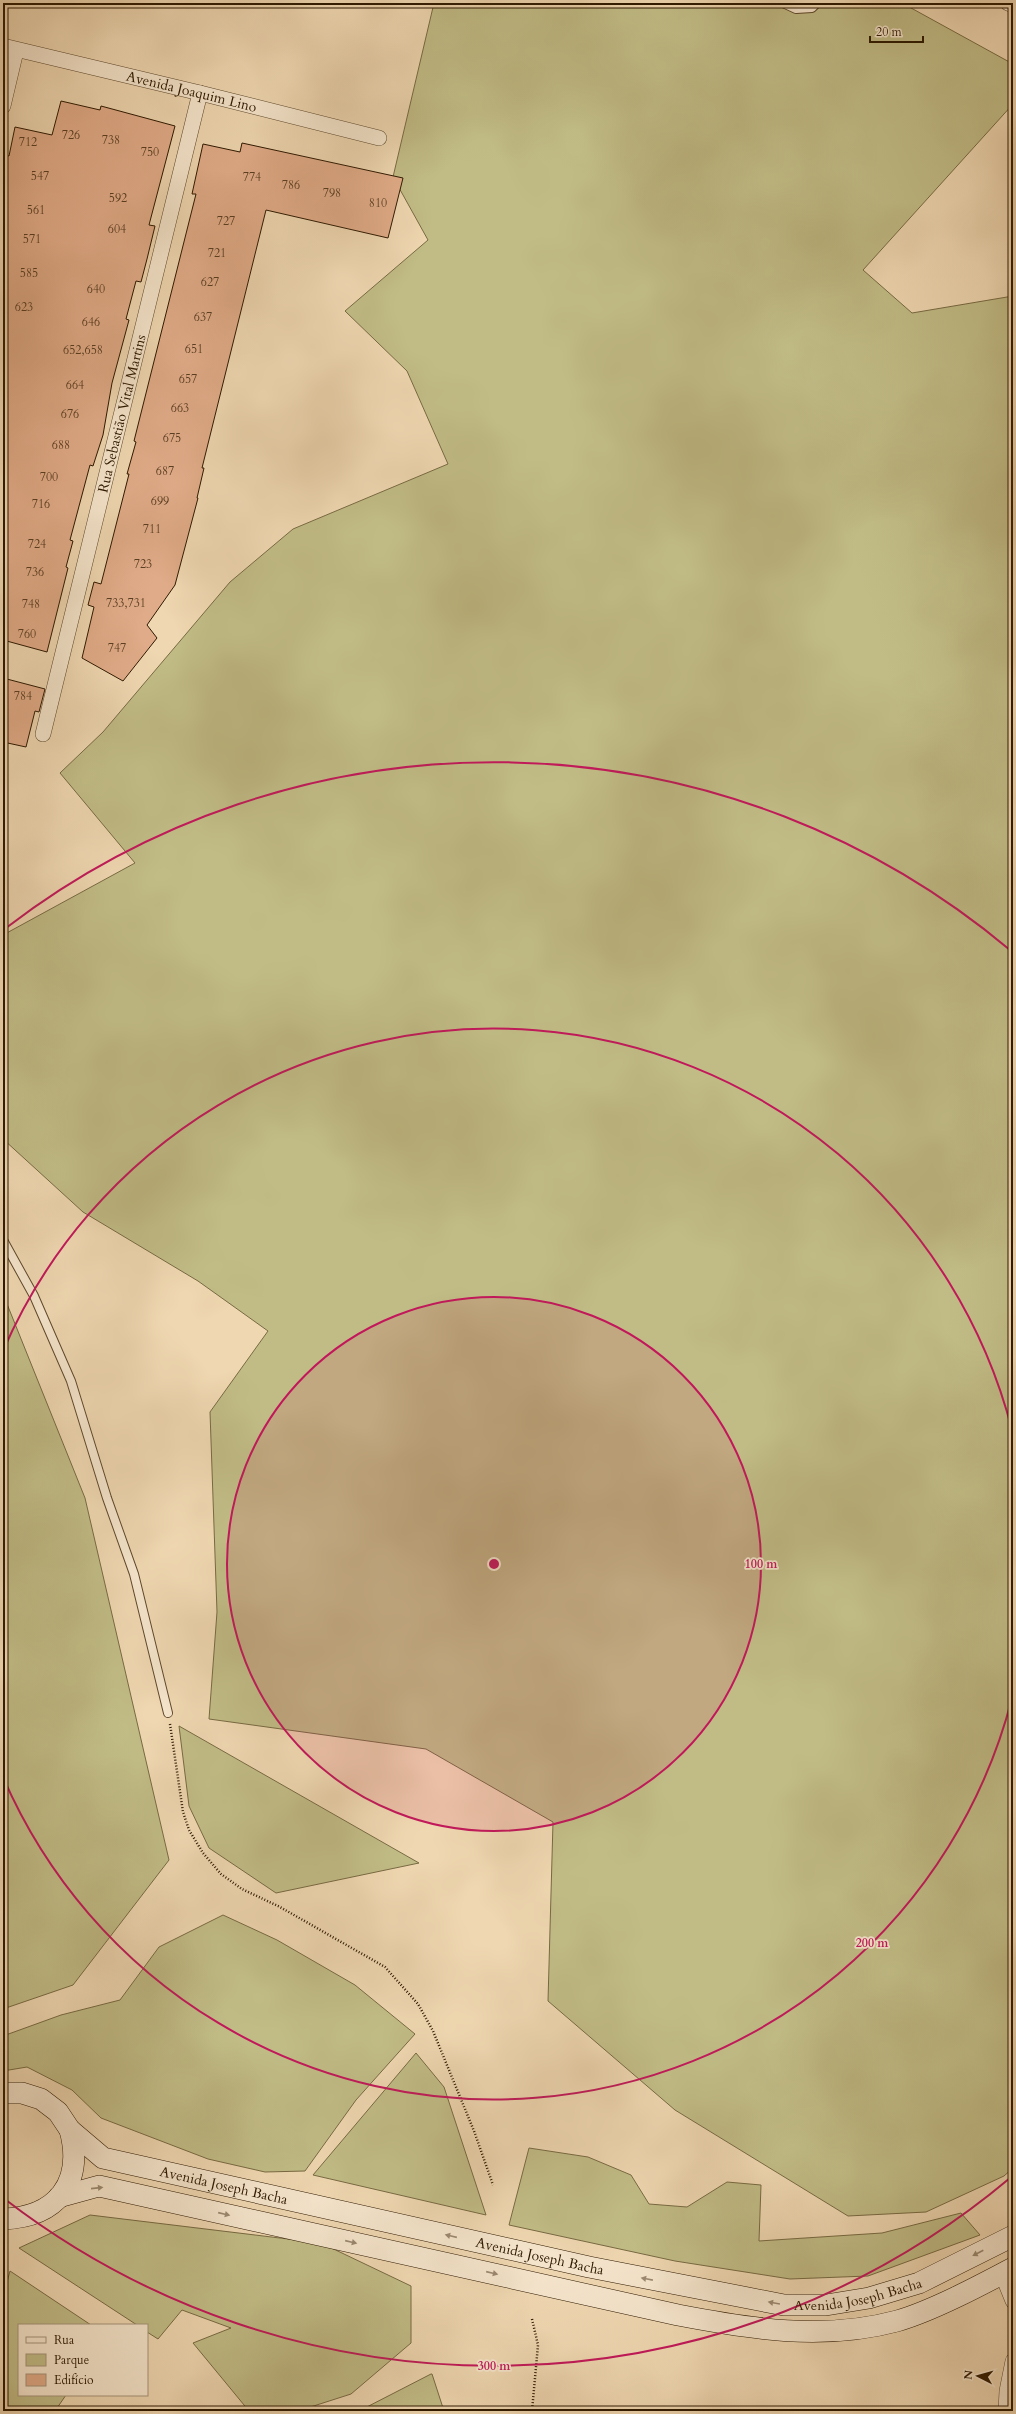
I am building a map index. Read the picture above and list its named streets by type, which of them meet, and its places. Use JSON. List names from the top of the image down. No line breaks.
{"streets":{"main road":["Avenida Joseph Bacha"],"street":["Avenida Joaquim Lino","Rua Sebastião Vital Martins"]},"crossings":[["Avenida Joaquim Lino","Rua Sebastião Vital Martins"]],"house_numbers":["726","738","712","750","547","774","786","798","592","810","561","727","604","571","721","585","627","640","623","637","646","651","652,658","657","664","663","676","675","688","687","700","699","716","711","724","723","736","733,731","748","760","747","784"],"legend":["Rua","Parque","Edifício"],"scale_bar":"20 m","north":"left","rings":["100 m","200 m","300 m"]}
